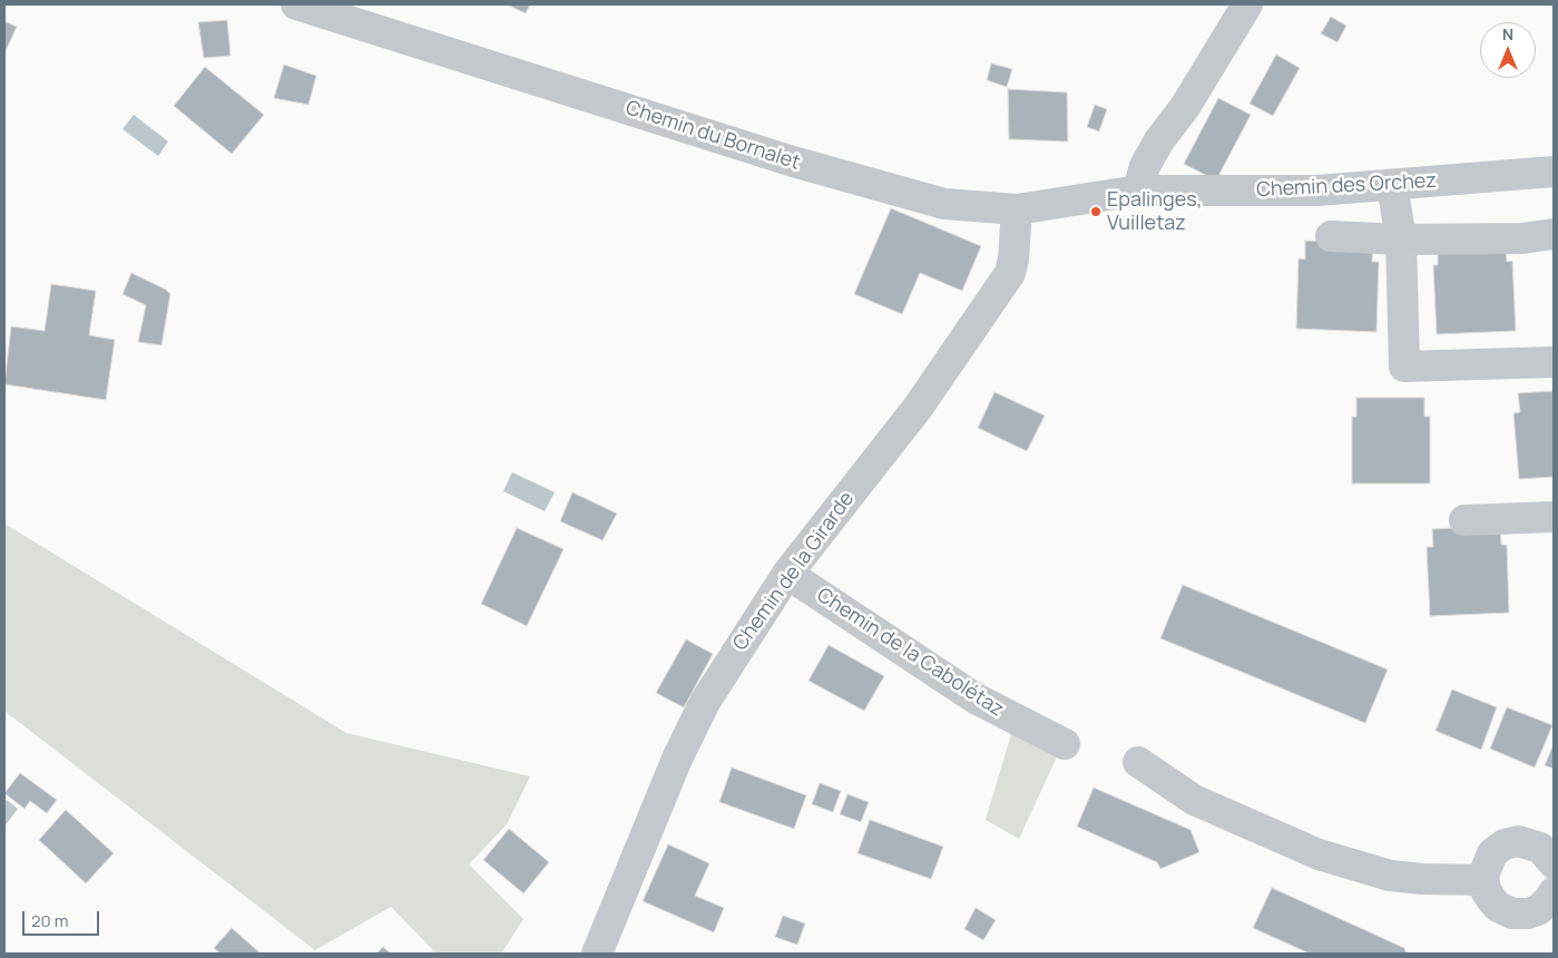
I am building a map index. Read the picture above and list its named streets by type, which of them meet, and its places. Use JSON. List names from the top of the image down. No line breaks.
{"streets":{"street":["Chemin du Bornalet","Chemin des Orchez","Chemin de la Girarde","Chemin de la Cabolétaz"]},"crossings":[["Chemin du Bornalet","Chemin des Orchez"],["Chemin du Bornalet","Chemin de la Girarde"],["Chemin de la Girarde","Chemin de la Cabolétaz"]],"places":["Epalinges, Vuilletaz"],"scale_bar":"20 m","north":"top"}
